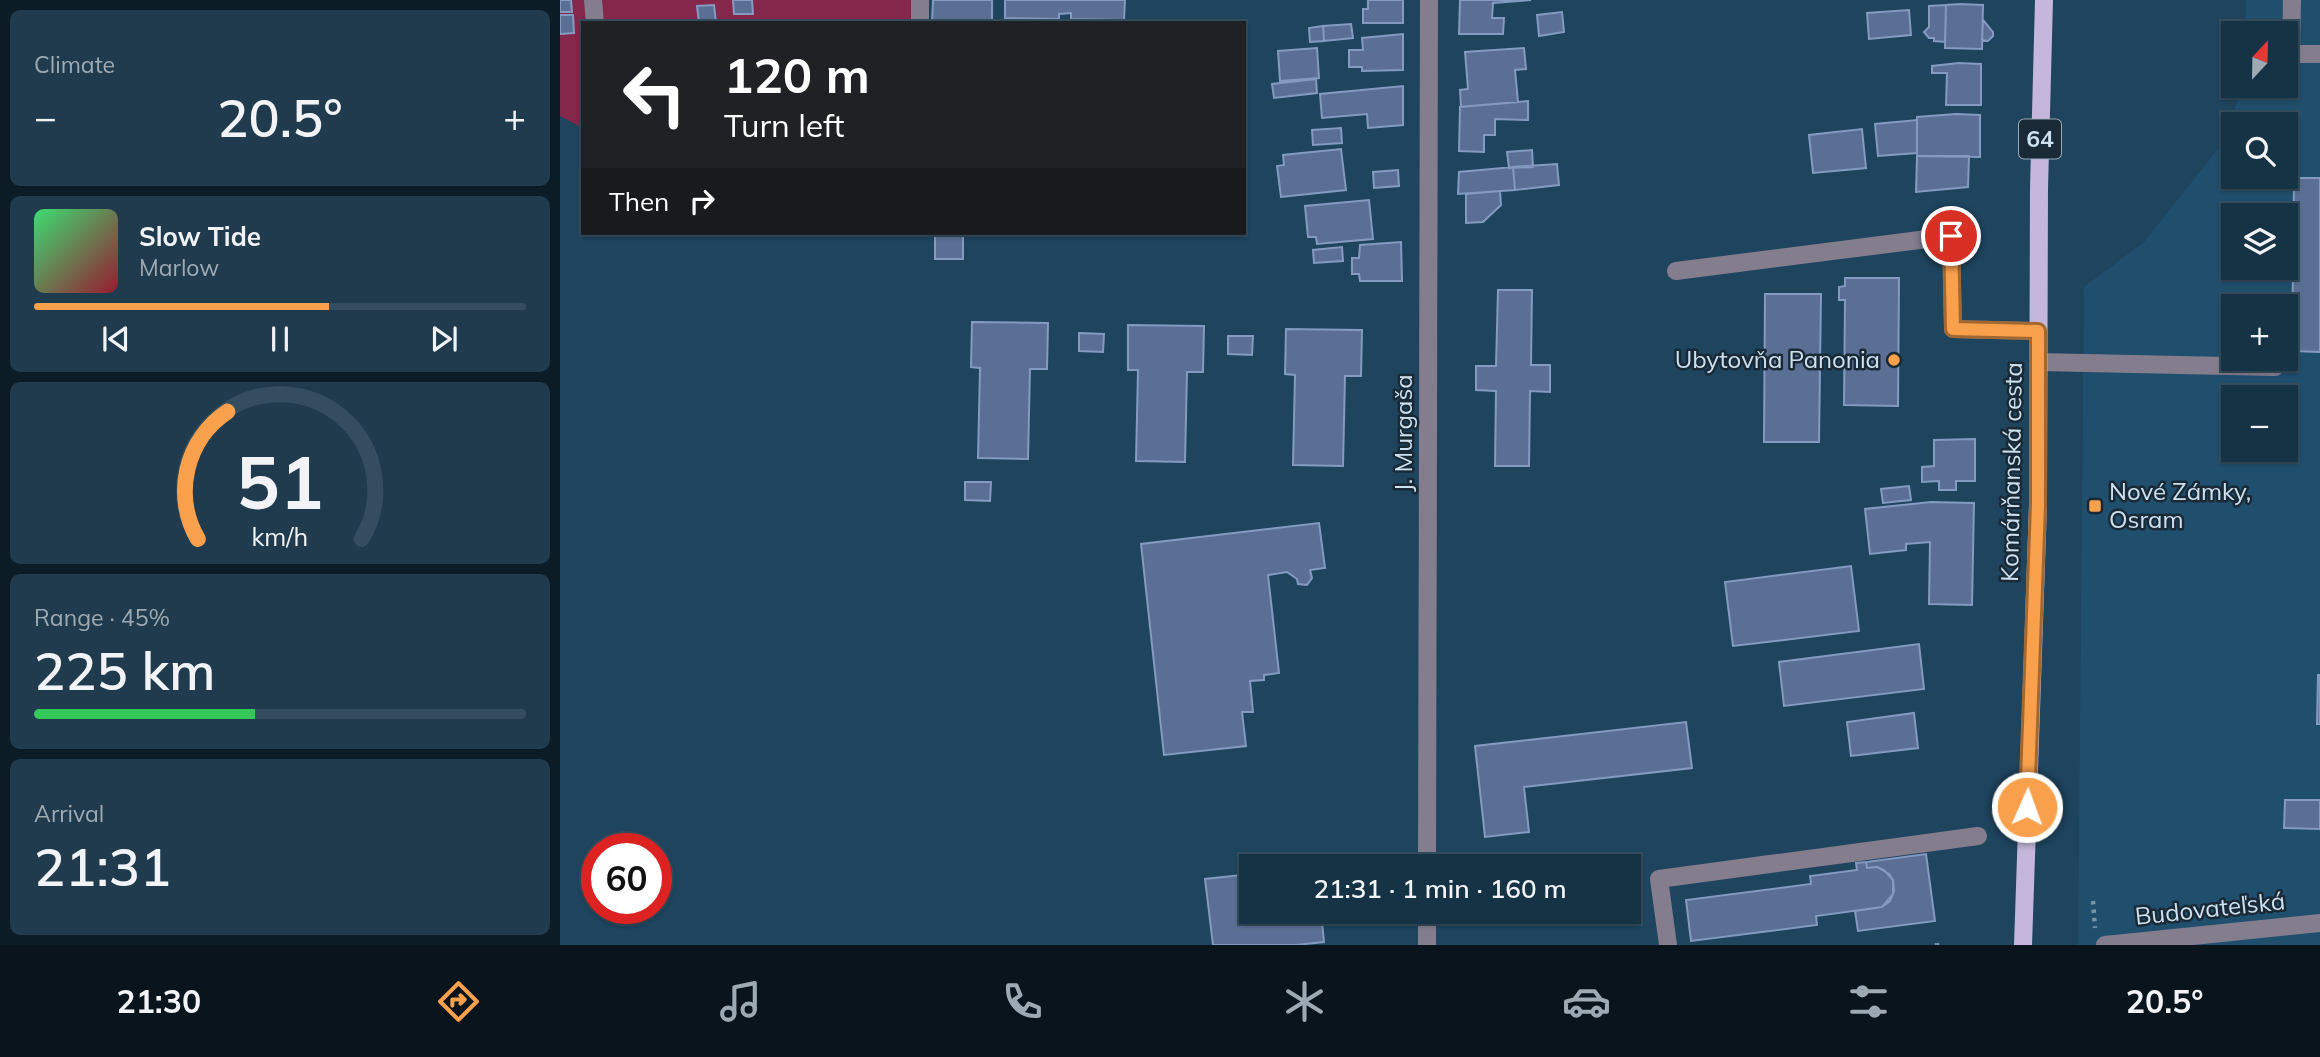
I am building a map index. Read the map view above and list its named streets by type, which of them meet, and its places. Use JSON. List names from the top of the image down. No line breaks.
{"streets":{"main road":["64","Komárňanská cesta"],"street":["J. Murgaša","Budovateľská"]},"places":{"other":["Ubytovňa Panonia"],"transit":["Nové Zámky, Osram"]},"north":"top","page":{"tile":["Climate",["Range · 45%","225 km"],["Arrival","21:31"]],"map_buttons":["+","−"],"turn":["120 m","Turn left"],"heat":["−","20.5°","+"],"then":"Then","song":["Slow Tide","Marlow"],"limit":"60","trip":"21:31 · 1 min · 160 m","tabs":["21:30","20.5°"],"gauge":["51","km/h"]}}
